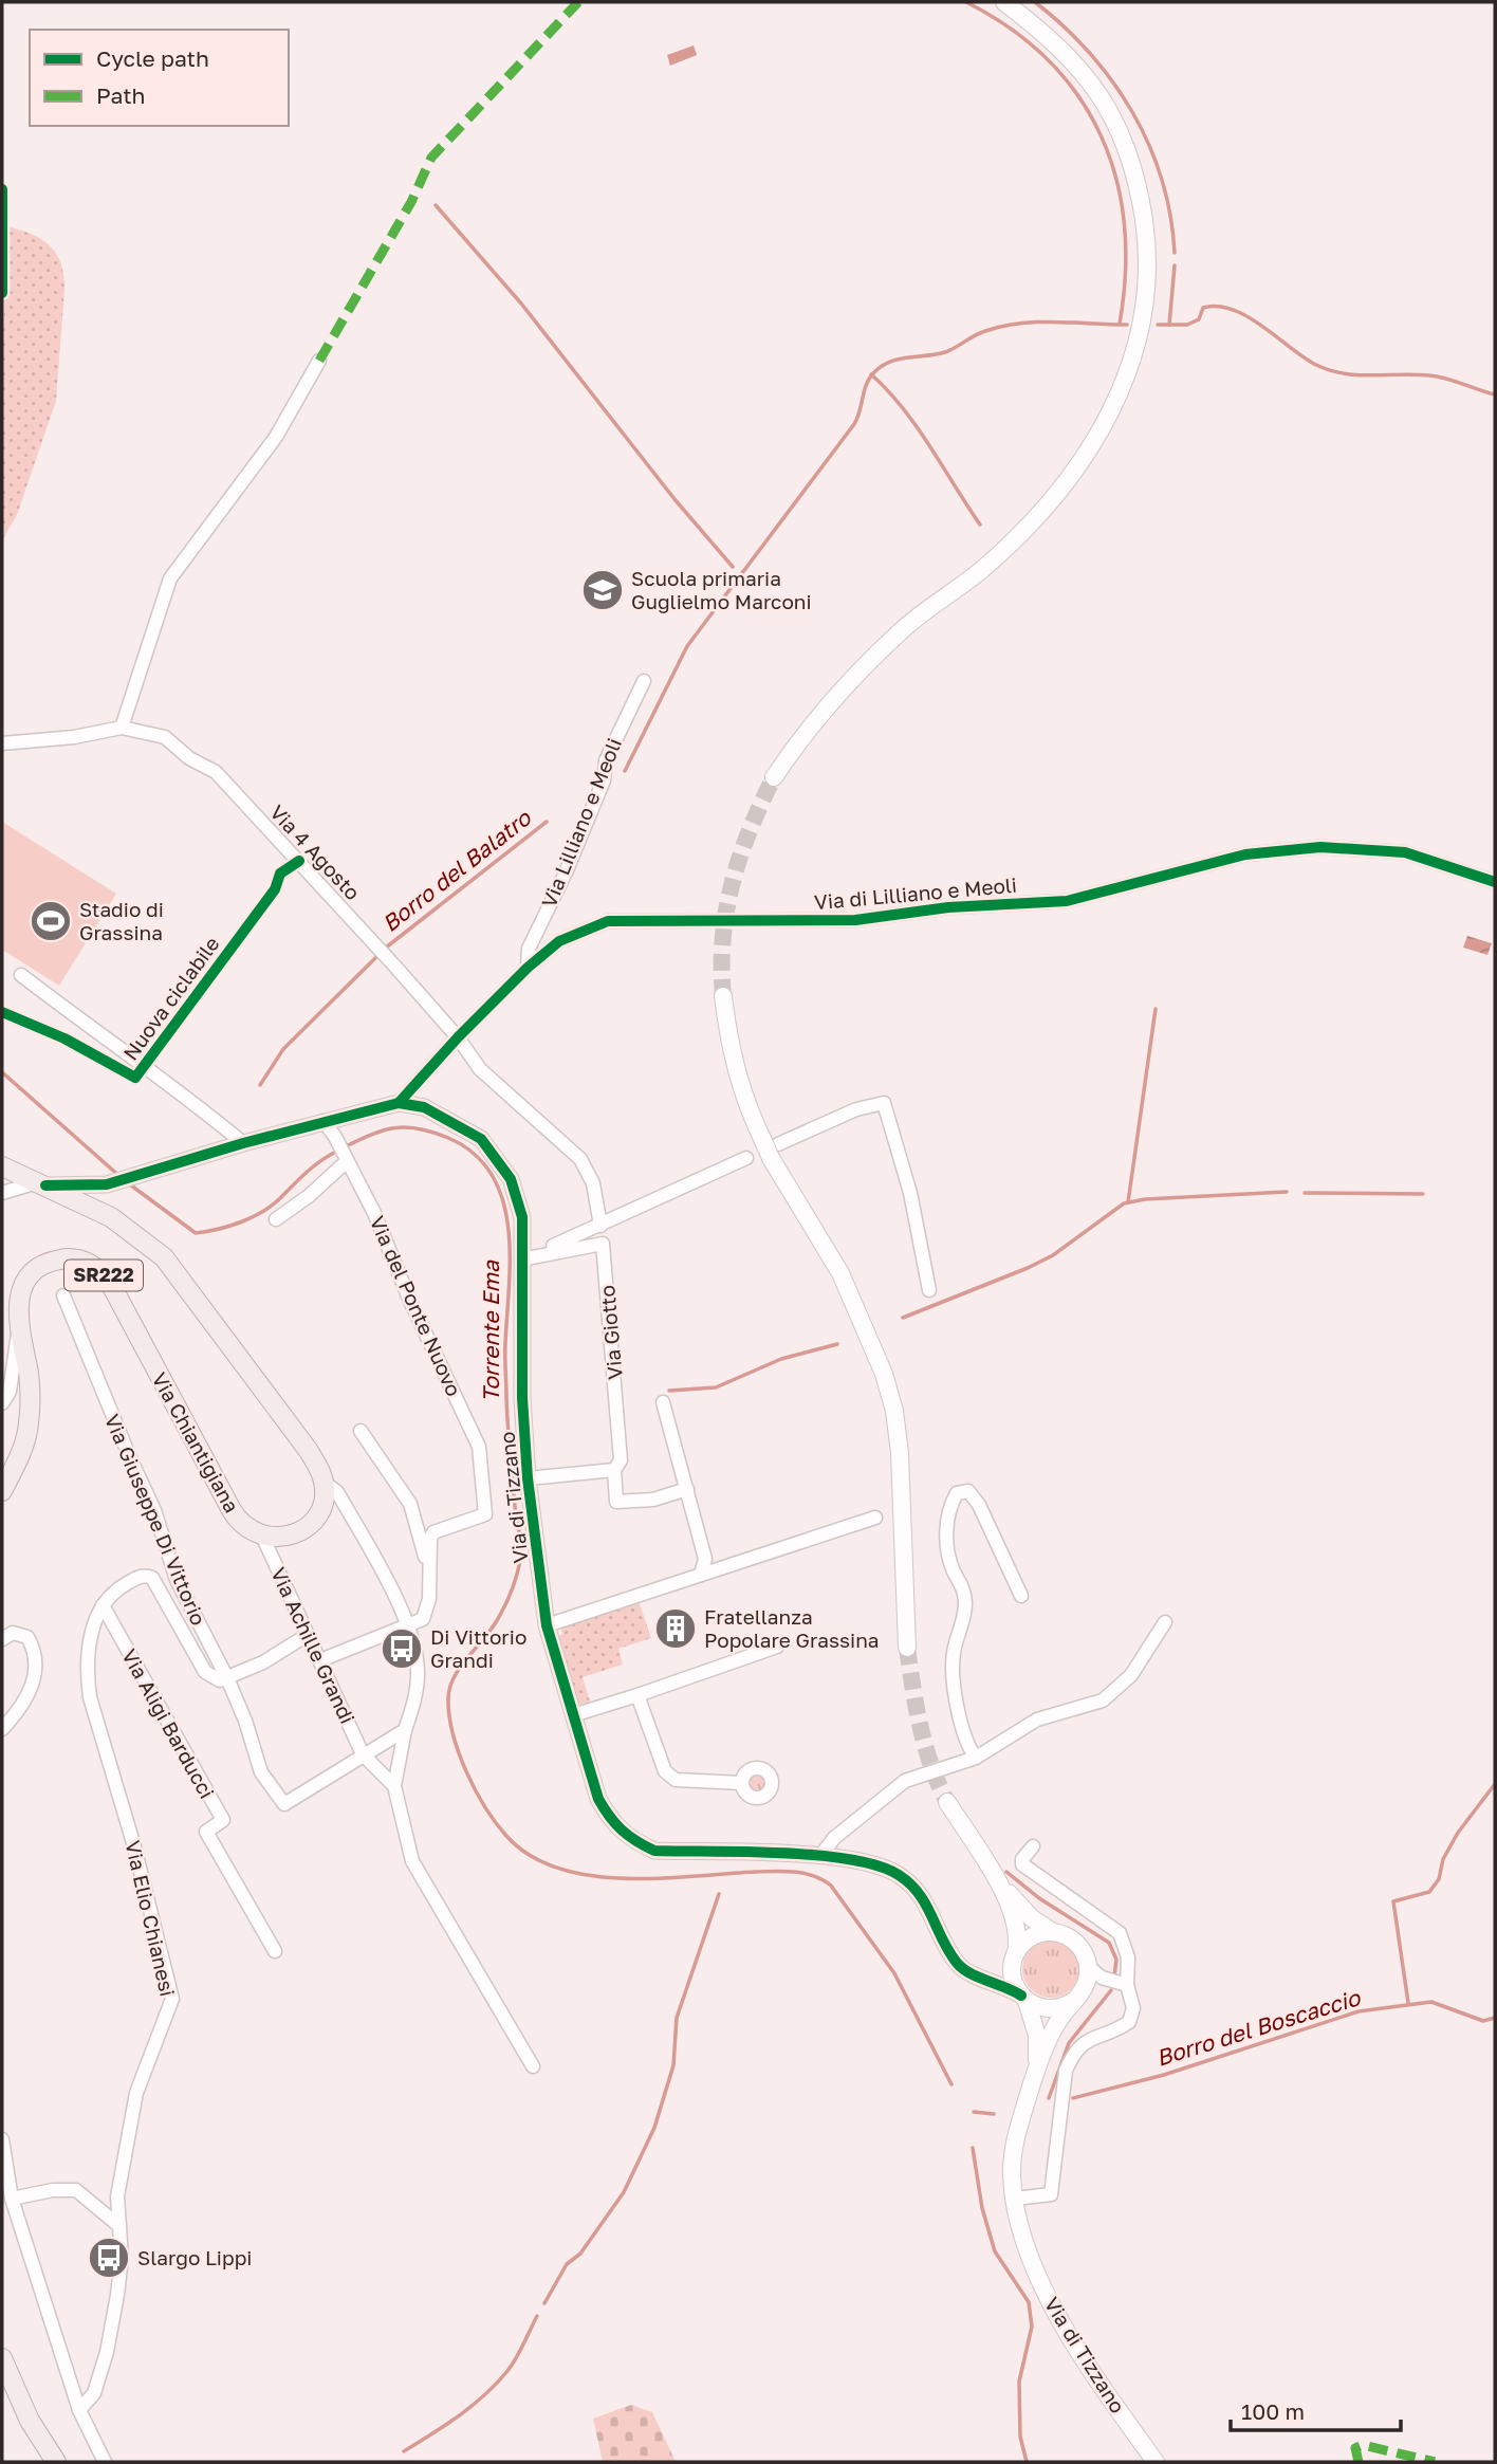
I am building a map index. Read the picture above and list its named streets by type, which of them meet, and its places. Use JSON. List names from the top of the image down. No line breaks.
{"streets":{"main road":["SR222","Via Chiantigiana","Via di Tizzano"],"street":["Via Lilliano e Meoli","Via 4 Agosto","Via di Lilliano e Meoli","Via del Ponte Nuovo","Via Giotto","Via Giuseppe Di Vittorio","Via Achille Grandi","Via Aligi Barducci","Via Elio Chianesi"],"cycle path":["Nuova ciclabile"]},"crossings":[["Via Lilliano e Meoli","Via di Lilliano e Meoli"],["Via 4 Agosto","Via di Lilliano e Meoli"],["Via di Lilliano e Meoli","Via di Tizzano"],["SR222","Via di Tizzano"],["Via del Ponte Nuovo","Via di Tizzano"],["Via Giotto","Via di Tizzano"],["Via Chiantigiana","Via Achille Grandi"],["Via Giuseppe Di Vittorio","Via Achille Grandi"],["Via Aligi Barducci","Via Elio Chianesi"]],"water":["Borro del Balatro","Torrente Ema","Borro del Boscaccio"],"places":{"school or university":["Scuola primaria Guglielmo Marconi"],"sports":["Stadio di Grassina"],"building":["Fratellanza Popolare Grassina"],"bus stop":["Di Vittorio Grandi","Slargo Lippi"]},"legend":["Cycle path","Path"],"scale_bar":"100 m"}
